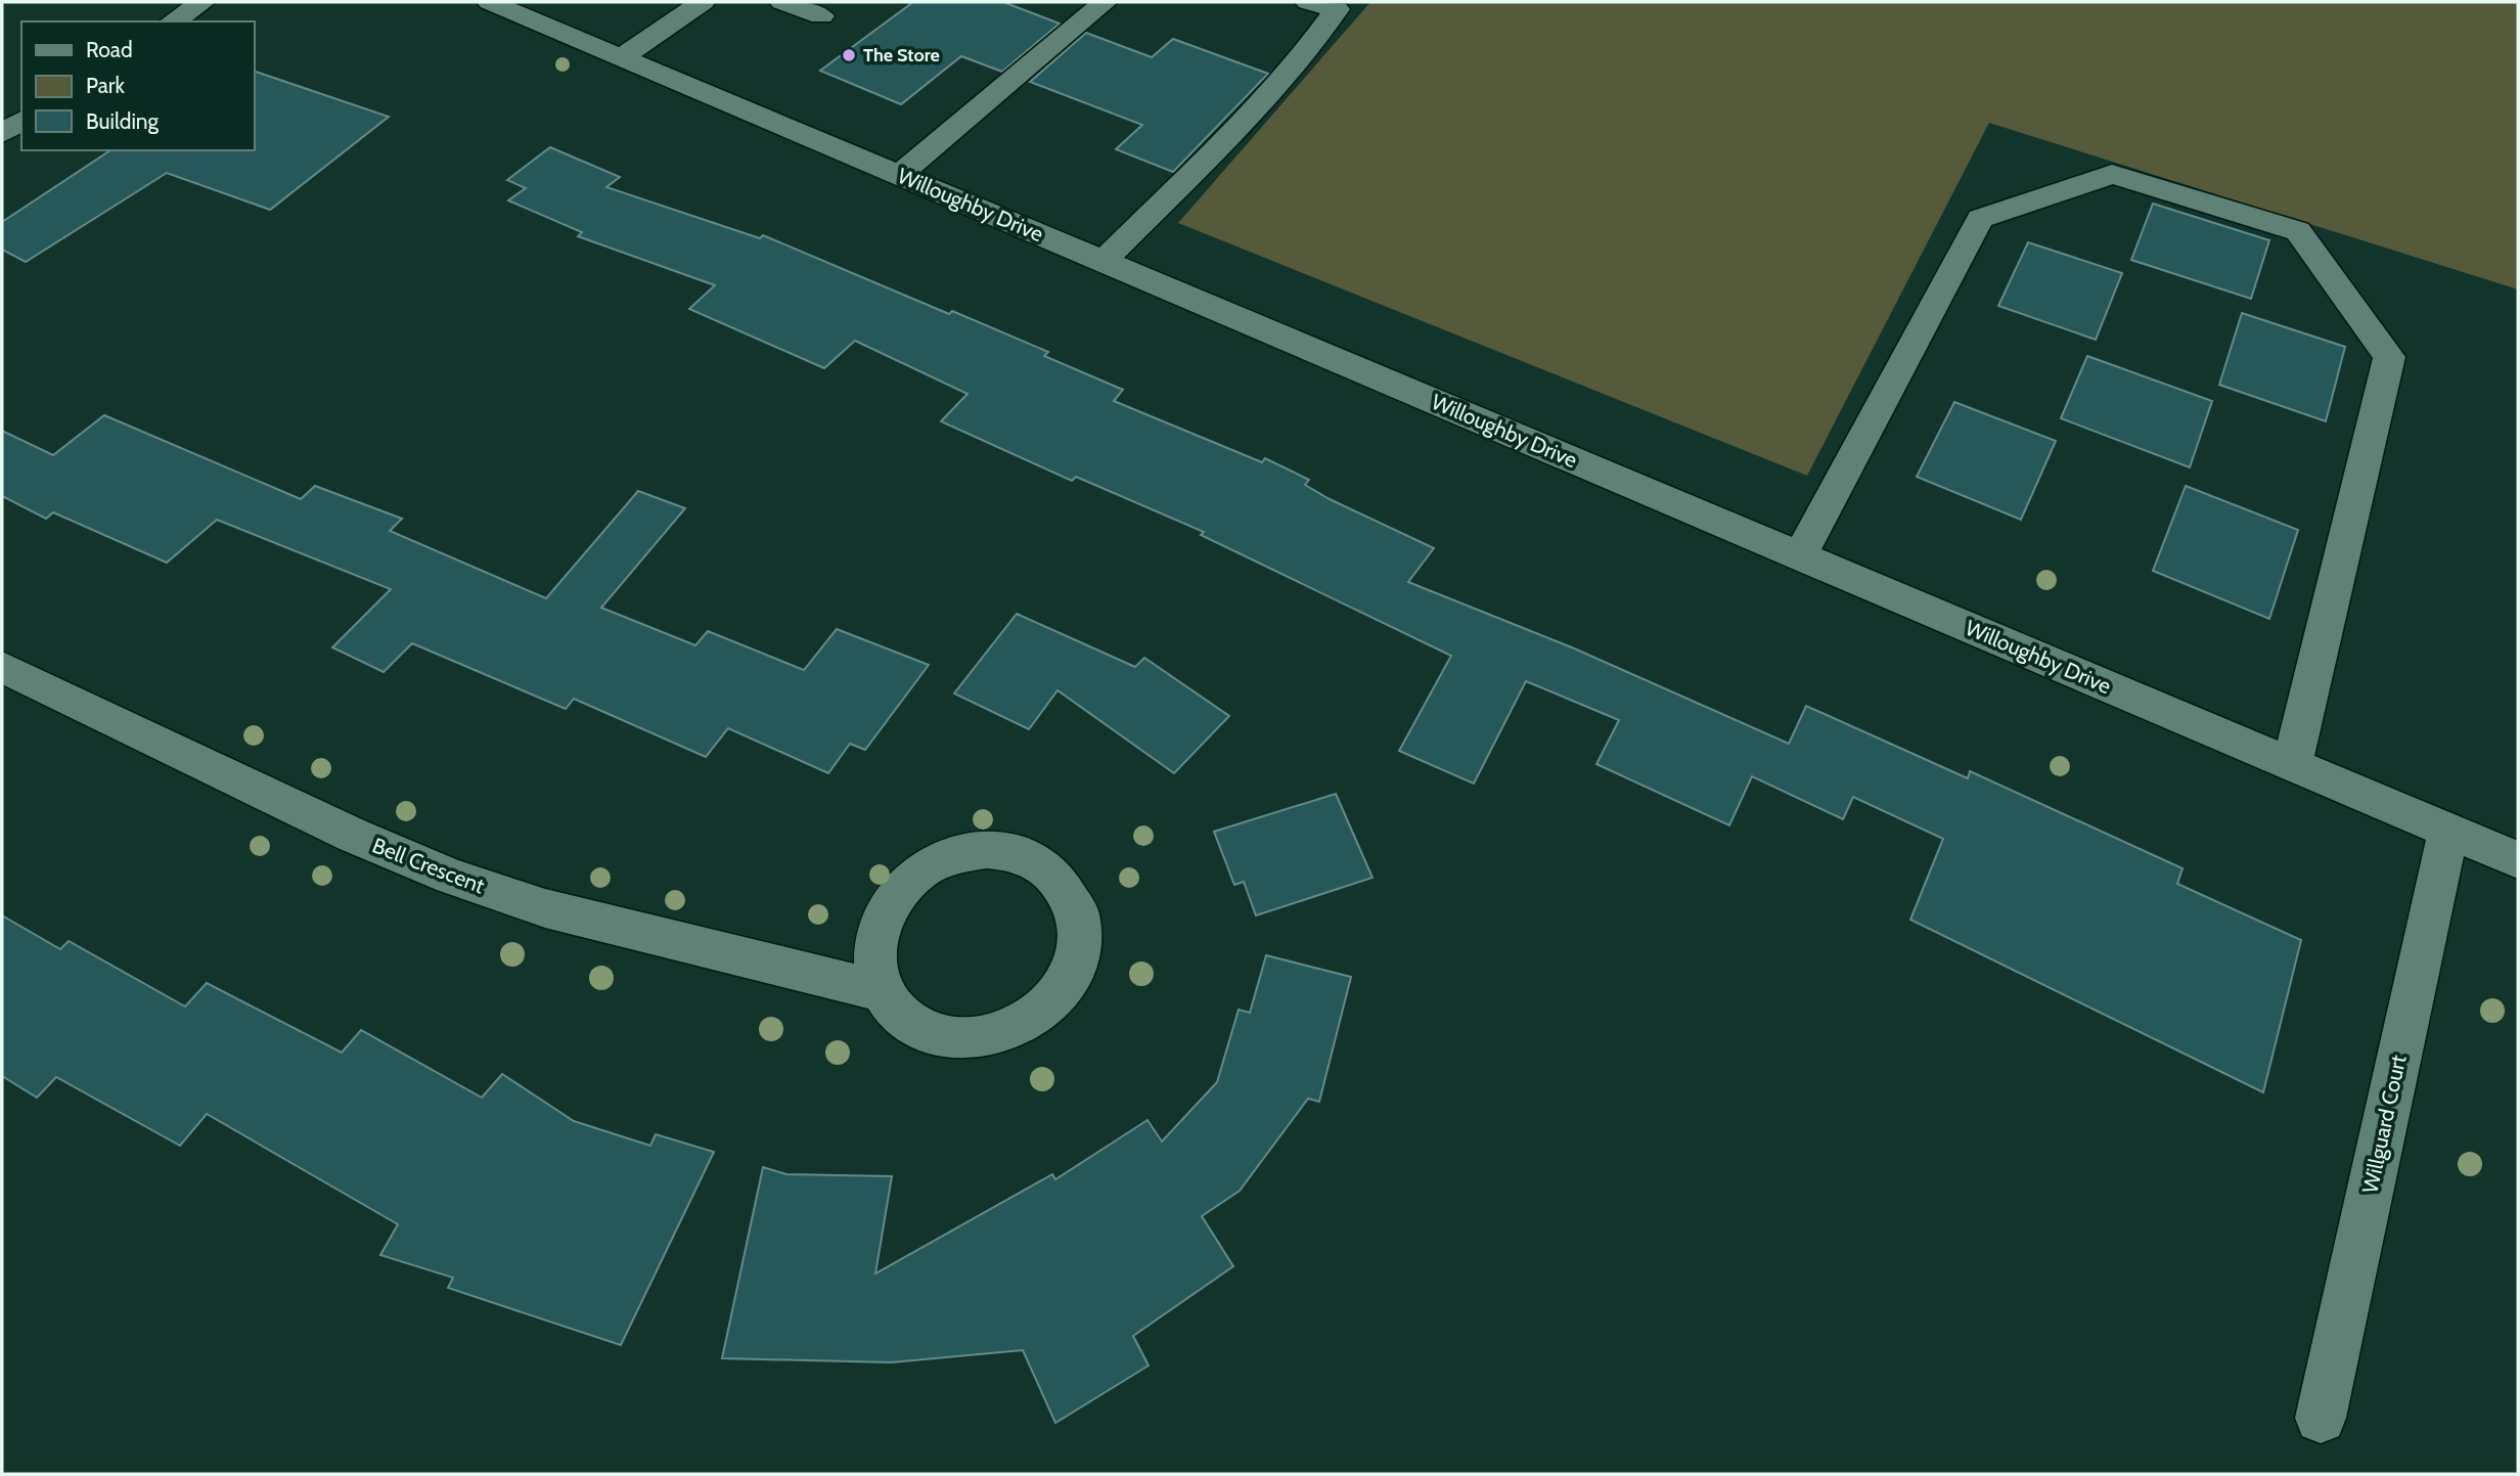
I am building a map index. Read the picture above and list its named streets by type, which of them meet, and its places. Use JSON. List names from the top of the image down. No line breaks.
{"streets":{"street":["Willoughby Drive","Bell Crescent","Willguard Court"]},"crossings":[["Willoughby Drive","Willguard Court"]],"places":["The Store"],"legend":["Road","Park","Building"]}
